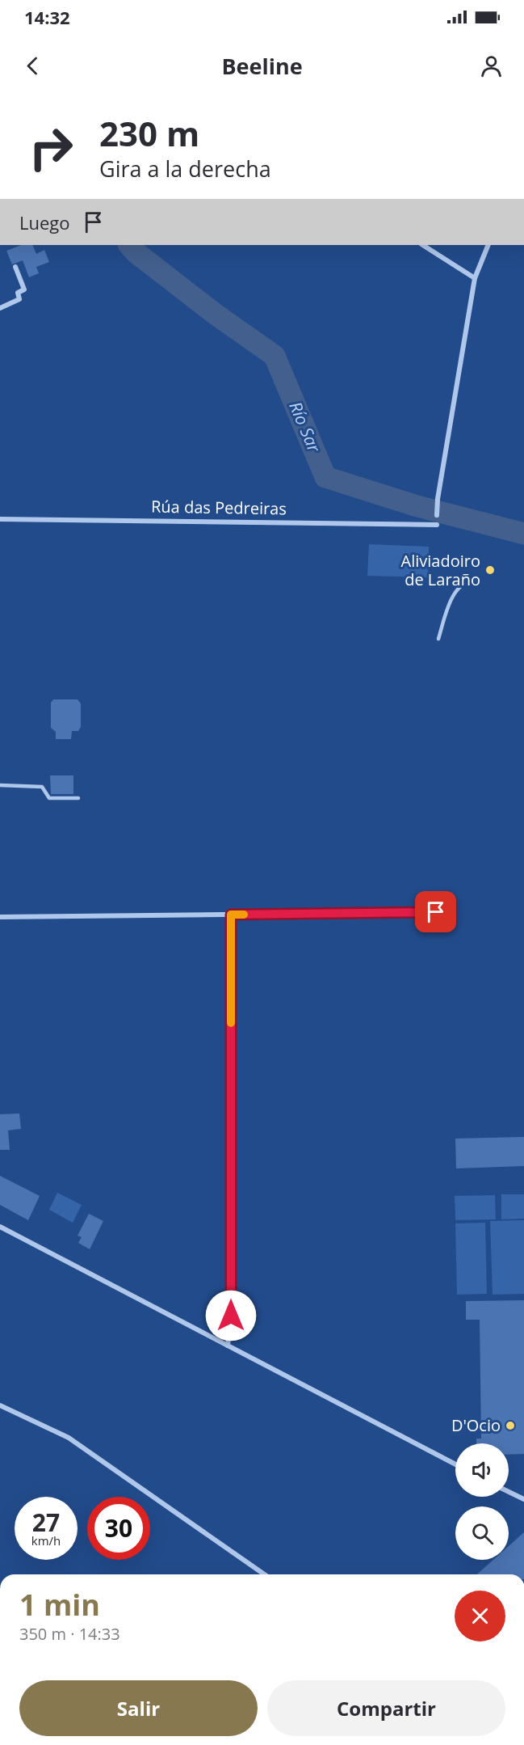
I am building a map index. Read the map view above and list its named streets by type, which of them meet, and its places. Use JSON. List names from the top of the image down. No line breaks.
{"streets":{"street":["Rúa das Pedreiras"]},"water":["Río Sar"],"places":["Aliviadoiro de Laraño","D'Ocio"],"page":{"status":"14:32","header":"Beeline","turn":["230 m","Gira a la derecha"],"then":"Luego","speed":"27 km/h","limit":"30","heading":["1 min","350 m · 14:33"],"buttons":["Salir","Compartir"]}}
